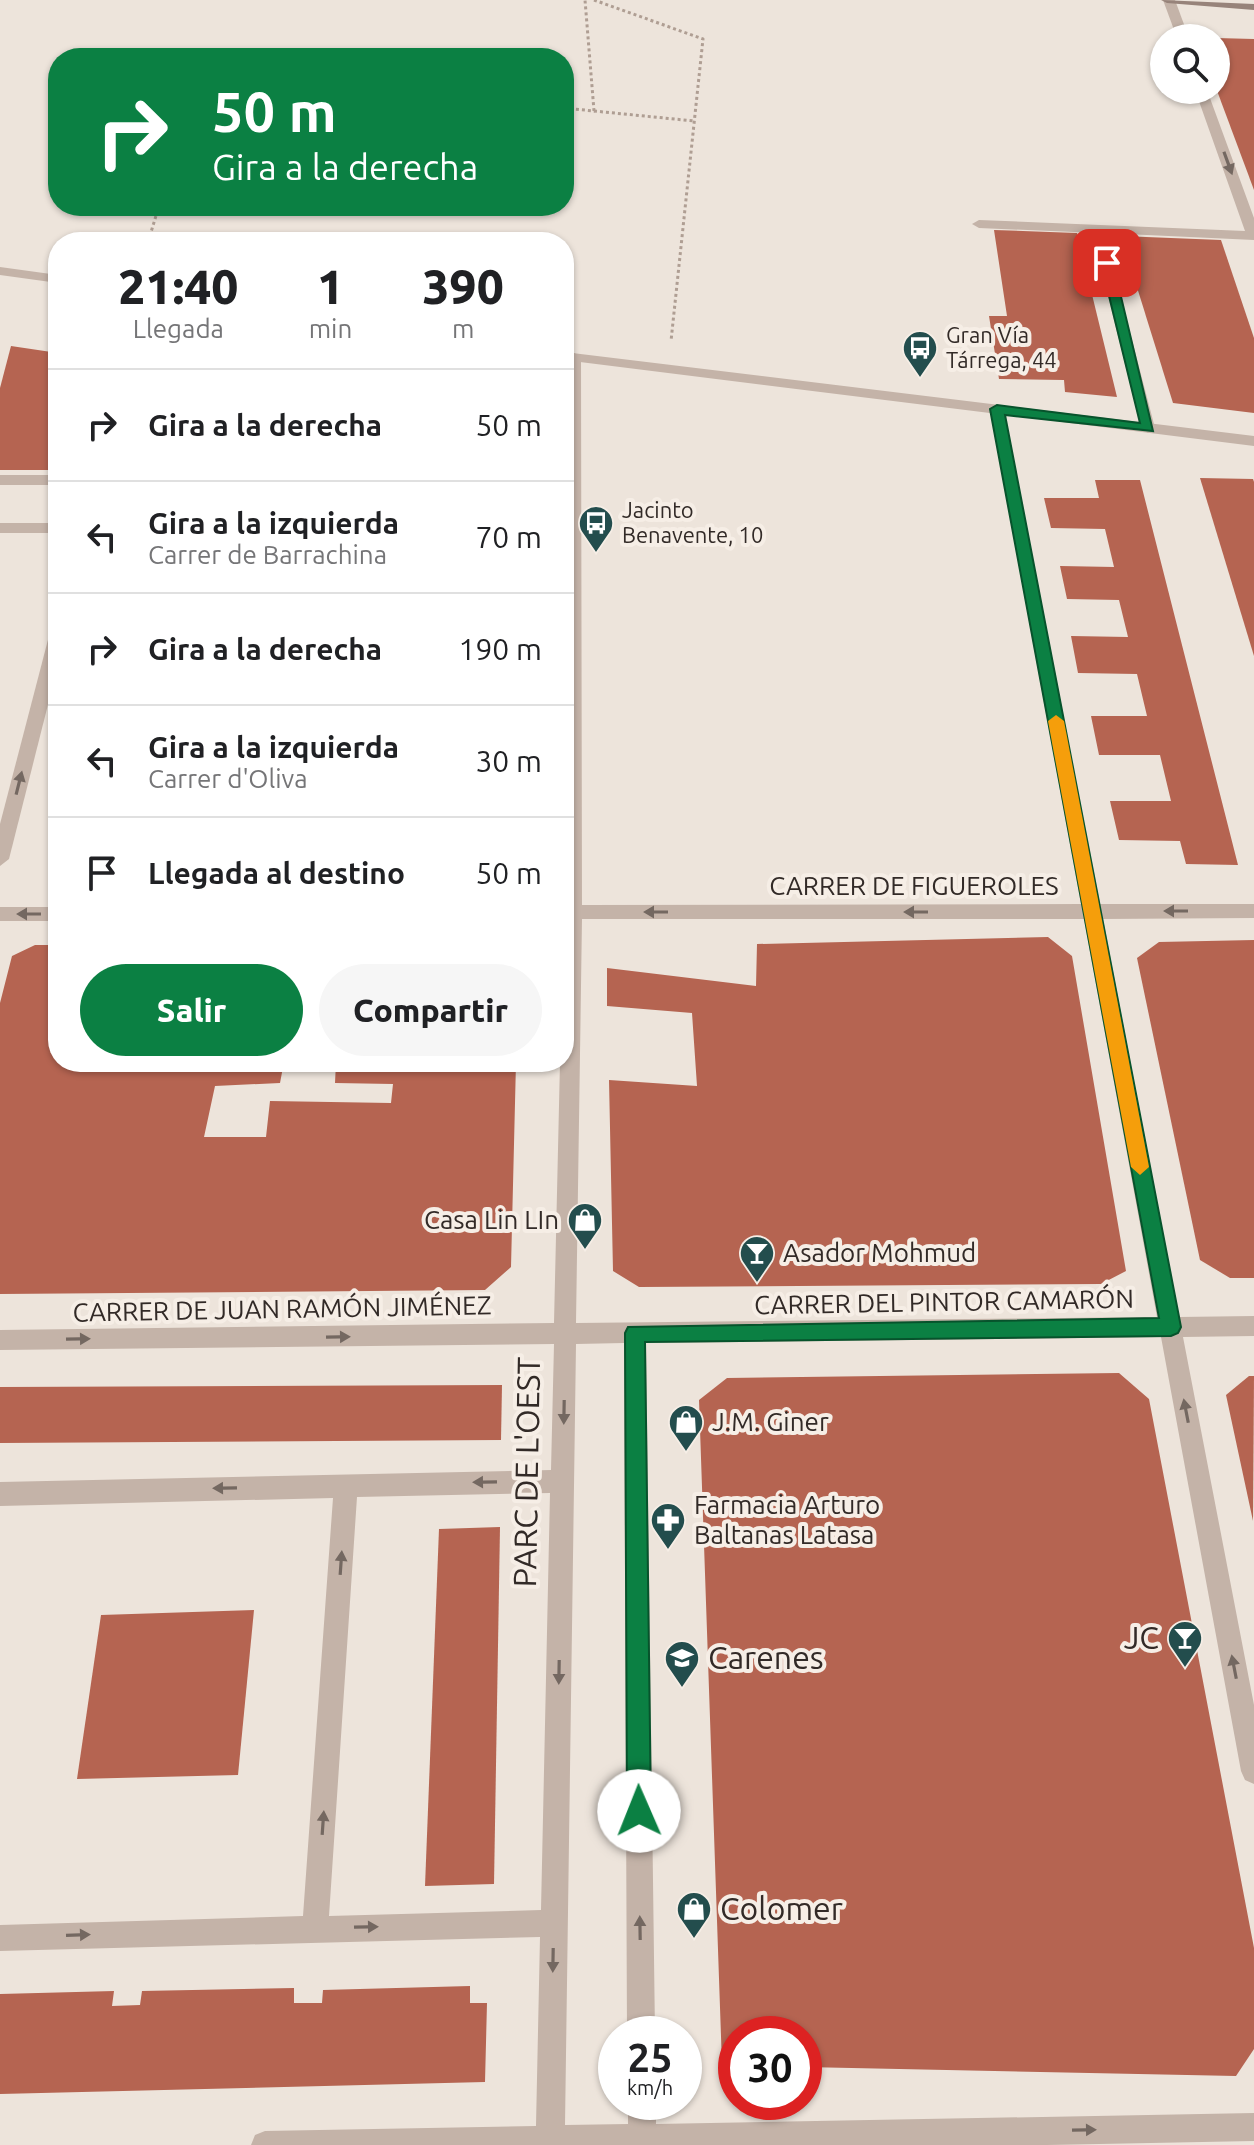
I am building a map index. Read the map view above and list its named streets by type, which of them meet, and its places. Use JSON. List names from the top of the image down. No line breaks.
{"streets":{"street":["CARRER DE FIGUEROLES","CARRER DEL PINTOR CAMARÓN","CARRER DE JUAN RAMÓN JIMÉNEZ","PARC DE L'OEST"]},"crossings":[["CARRER DEL PINTOR CAMARÓN","PARC DE L'OEST"],["CARRER DE JUAN RAMÓN JIMÉNEZ","PARC DE L'OEST"]],"one_way":["CARRER DE FIGUEROLES"],"places":{"bus stop":["Gran Vía Tárrega, 44","Jacinto Benavente, 10"],"shop":["Casa Lin LIn","J.M. Giner","Colomer"],"bar":["Asador Mohmud","JC"],"pharmacy":["Farmacia Arturo Baltanas Latasa"],"school or university":["Carenes"]},"page":{"turn":["50 m","Gira a la derecha"],"eta":["21:40","Llegada","1","min","390","m"],"list":[{"name":"Gira a la derecha","value":"50 m"},{"name":"Gira a la izquierda","note":"Carrer de Barrachina","value":"70 m"},{"name":"Gira a la derecha","value":"190 m"},{"name":"Gira a la izquierda","note":"Carrer d'Oliva","value":"30 m"},{"name":"Llegada al destino","value":"50 m"}],"buttons":["Salir","Compartir"],"speed":"25 km/h","limit":"30"}}
